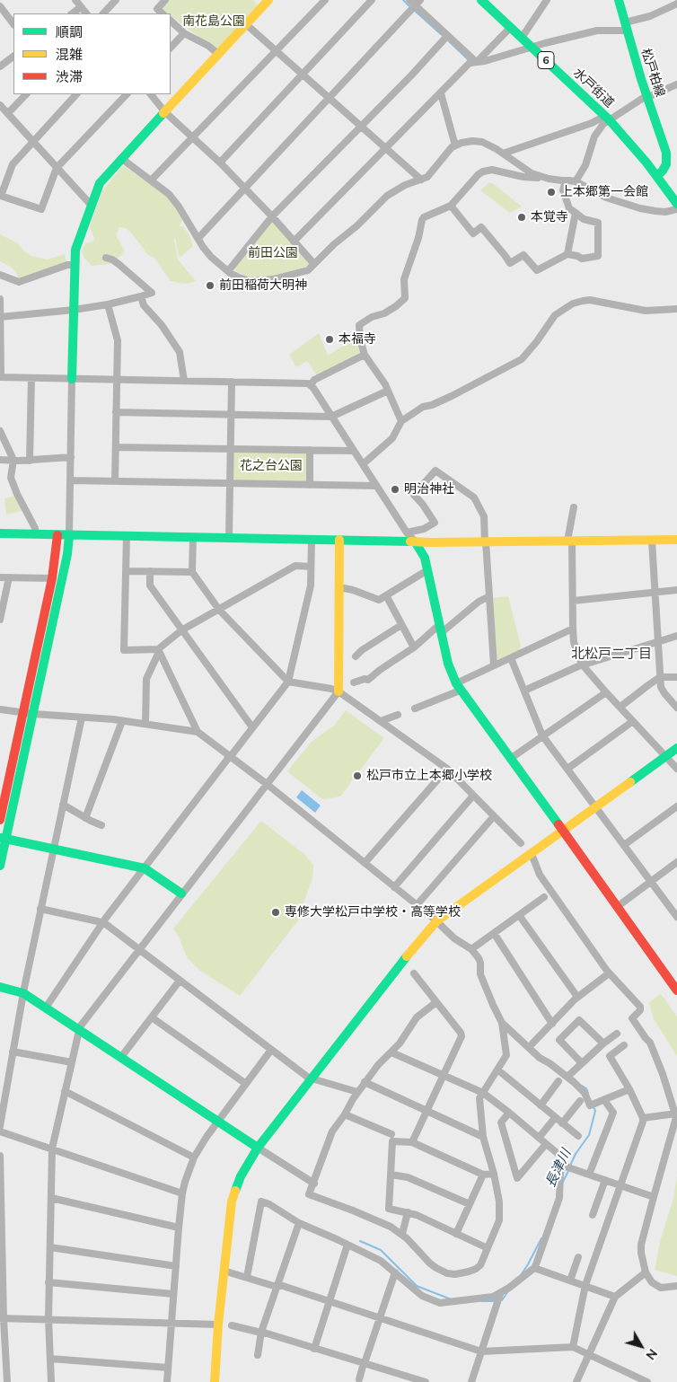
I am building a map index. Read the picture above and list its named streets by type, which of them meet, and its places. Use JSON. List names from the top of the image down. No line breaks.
{"streets":{"main road":["6","松戸柏線","水戸街道"]},"crossings":[["松戸柏線","水戸街道"]],"districts":["北松戸二丁目"],"water":["長津川"],"parks":["南花島公園","前田公園","花之台公園"],"places":["上本郷第一会館","本覚寺","前田稲荷大明神","本福寺","明治神社","松戸市立上本郷小学校","専修大学松戸中学校・高等学校"],"legend":["順調","混雑","渋滞"],"north":"bottom right"}
